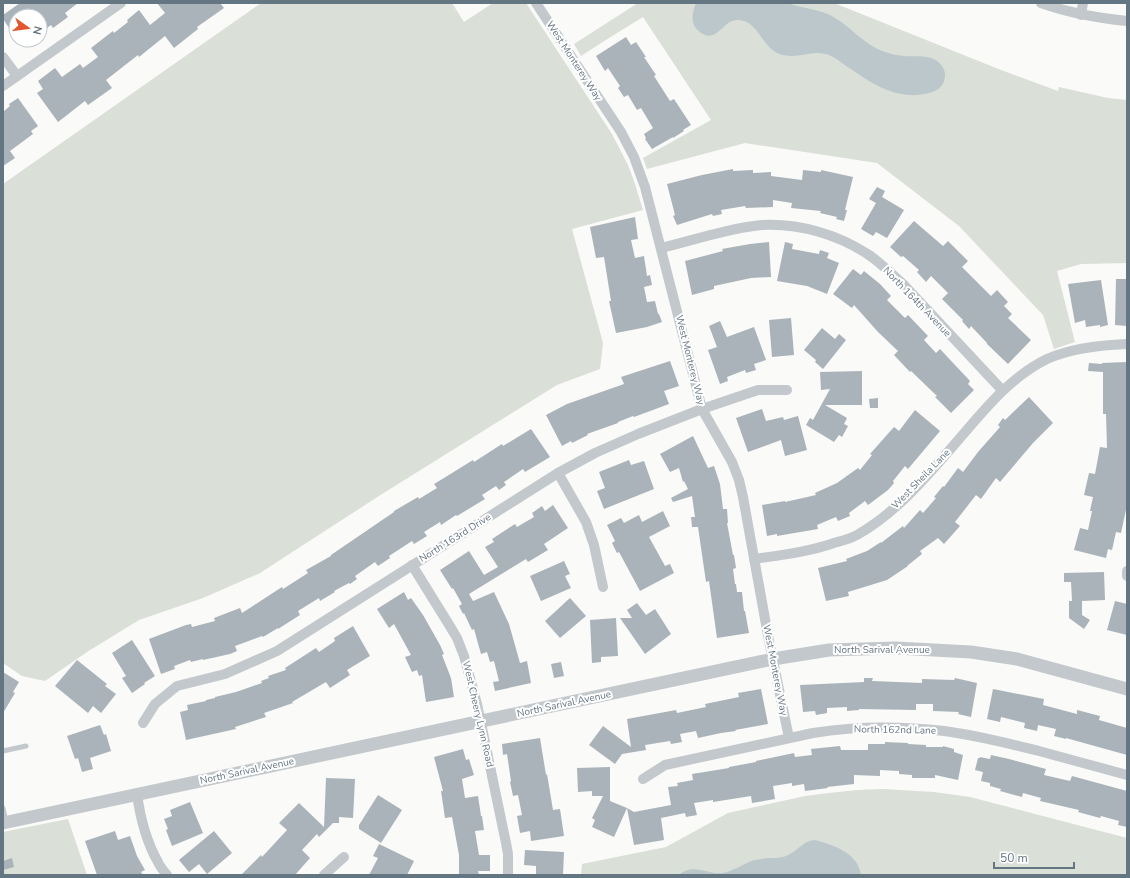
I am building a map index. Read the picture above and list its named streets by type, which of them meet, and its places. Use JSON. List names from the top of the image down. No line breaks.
{"streets":{"street":["West Monterey Way","North 164th Avenue","West Sheila Lane","North 163rd Drive","North Sarival Avenue","West Cheery Lynn Road","North 162nd Lane"]},"crossings":[["West Monterey Way","North 164th Avenue"],["West Monterey Way","West Sheila Lane"],["West Monterey Way","North 163rd Drive"],["West Monterey Way","North Sarival Avenue"],["West Monterey Way","North 162nd Lane"],["North 164th Avenue","West Sheila Lane"],["North 163rd Drive","West Cheery Lynn Road"],["North Sarival Avenue","West Cheery Lynn Road"]],"scale_bar":"50 m","north":"right"}
